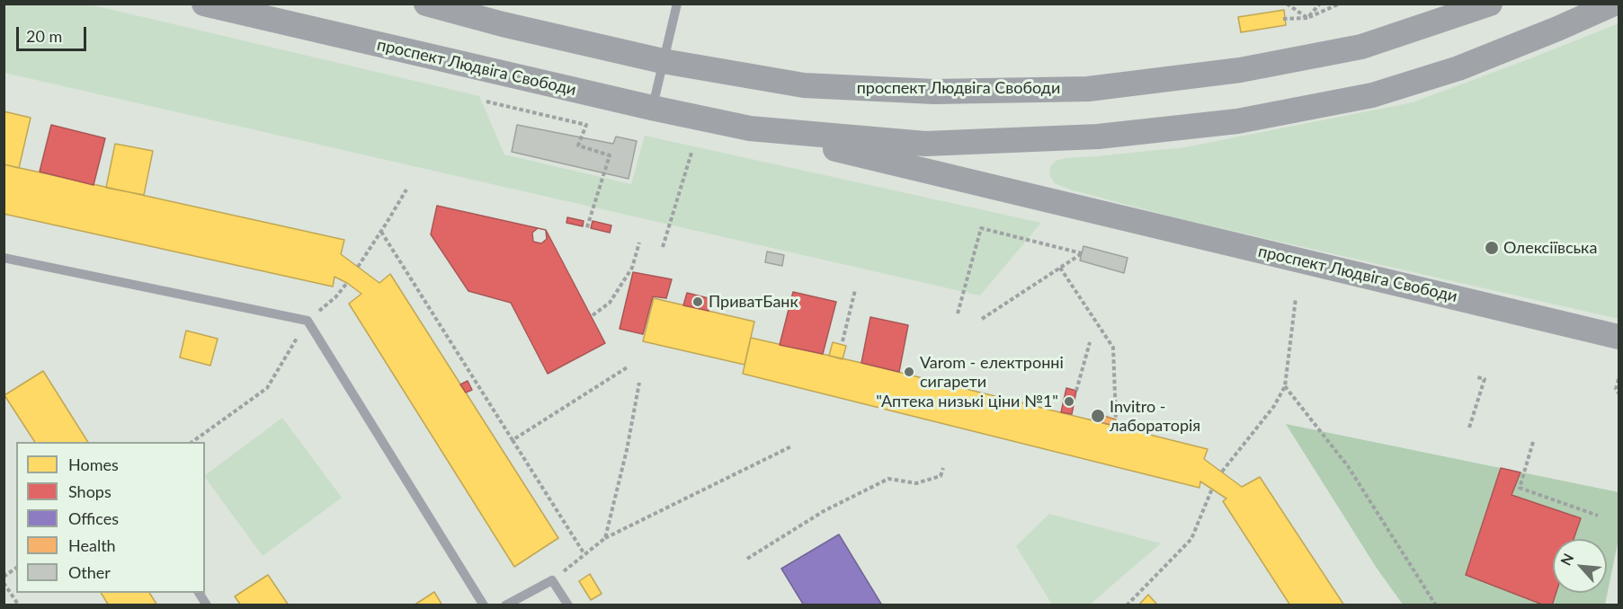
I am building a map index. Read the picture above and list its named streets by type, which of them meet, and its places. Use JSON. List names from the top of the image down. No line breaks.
{"streets":{"main road":["проспект Людвіга Свободи"]},"places":["Олексіївська","ПриватБанк","Varom - електронні сигарети","\"Аптека низькі ціни №1\"","Invitro - лабораторія"],"legend":["Homes","Shops","Offices","Health","Other"],"scale_bar":"20 m","north":"top left"}
